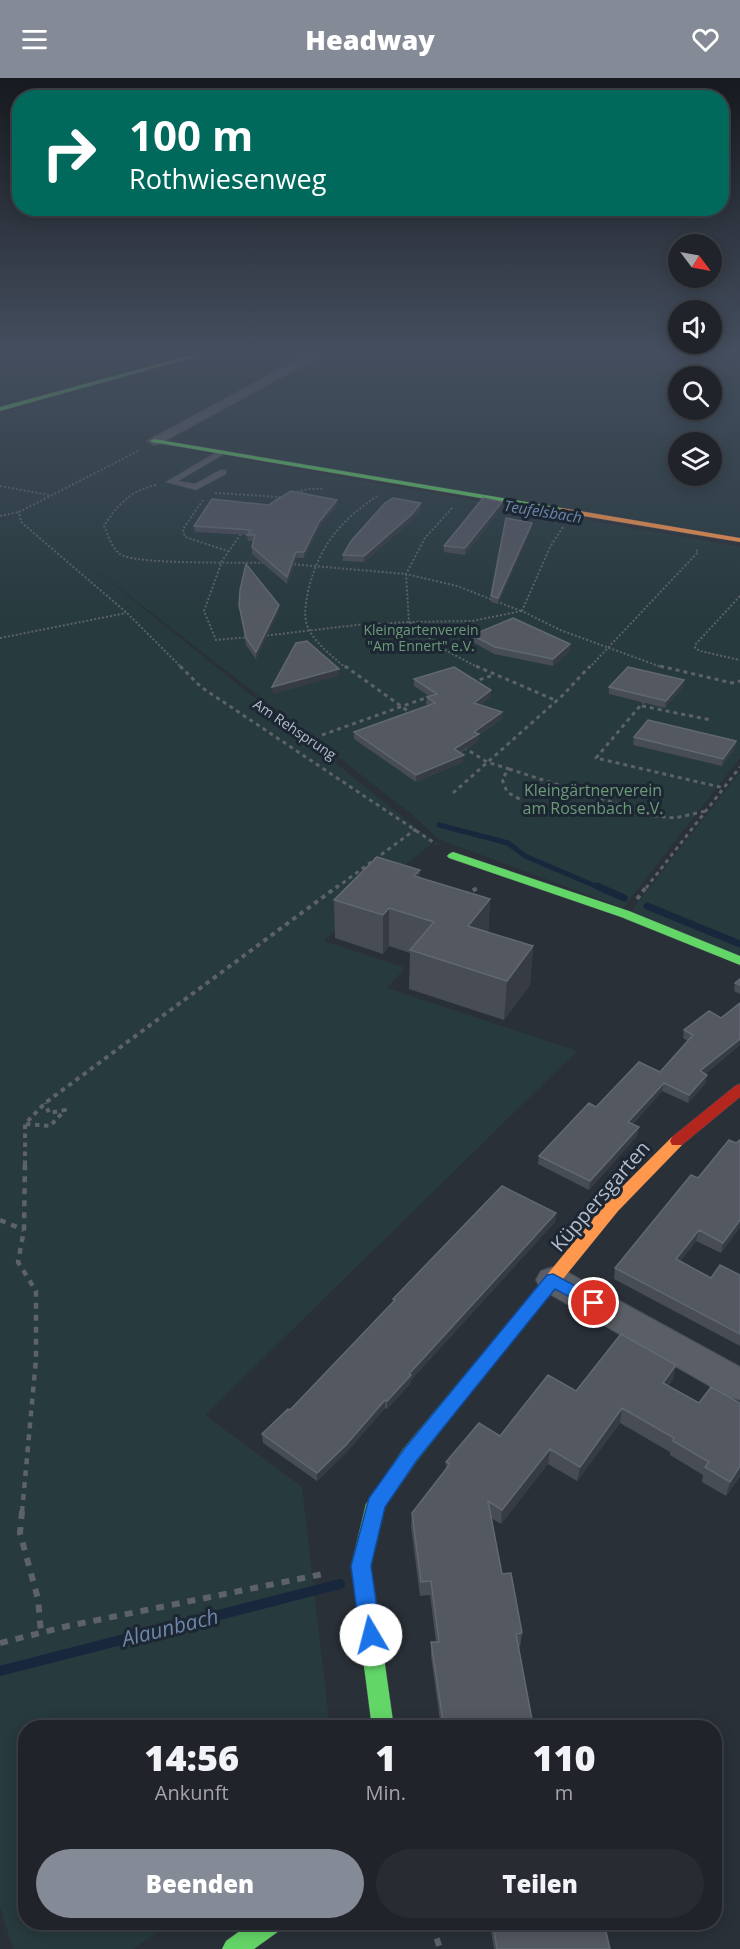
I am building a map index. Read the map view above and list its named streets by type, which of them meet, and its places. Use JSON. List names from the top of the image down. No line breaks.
{"streets":{"street":["Küppersgarten"],"path":["Am Rehsprung"]},"water":["Teufelsbach","Alaunbach"],"parks":["Kleingartenverein \"Am Ennert\" e.V.","Kleingärtnerverein am Rosenbach e.V."],"north":"bottom right","page":{"header":"Headway","turn":["100 m","Rothwiesenweg"],"eta":["14:56","Ankunft","1","Min.","110","m"],"buttons":["Beenden","Teilen"]}}
